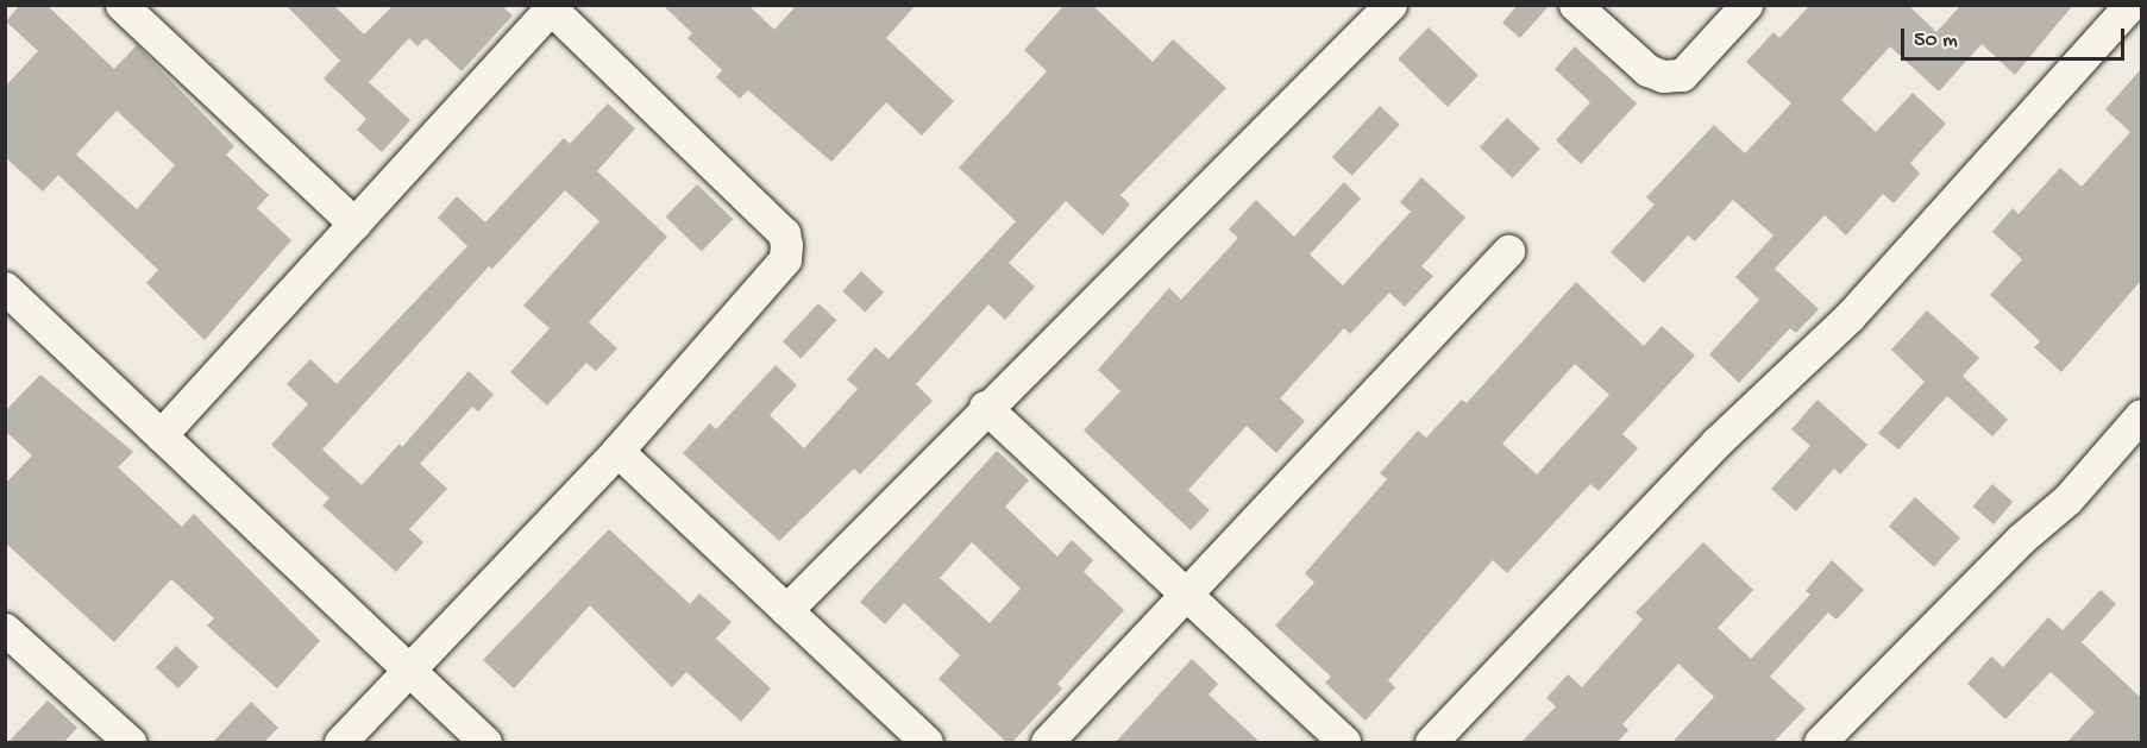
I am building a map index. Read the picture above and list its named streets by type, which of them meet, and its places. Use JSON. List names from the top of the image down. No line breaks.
{"scale_bar":"50 m"}
